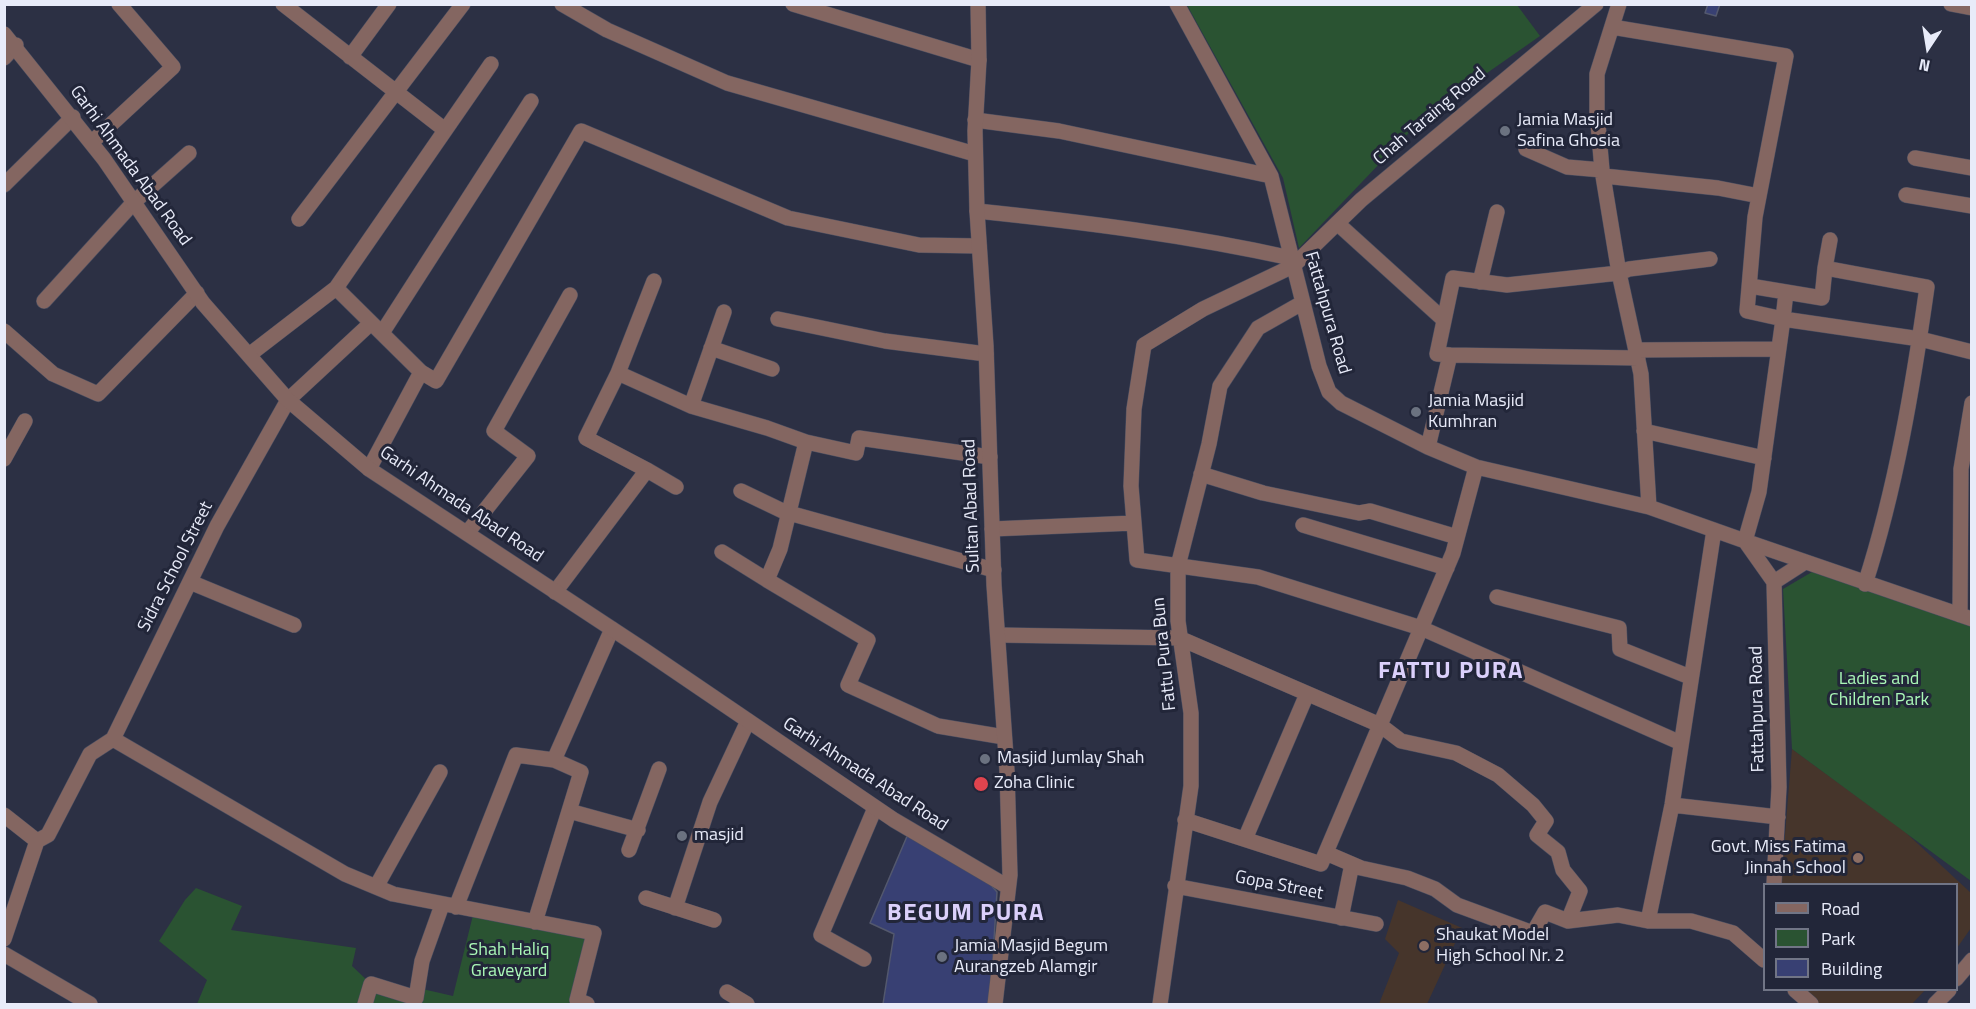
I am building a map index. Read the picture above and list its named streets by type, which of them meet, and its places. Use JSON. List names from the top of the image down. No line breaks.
{"streets":{"street":["Chah Taraing Road","Garhi Ahmada Abad Road","Fattahpura Road","Sultan Abad Road","Sidra School Street","Fattu Pura Bun","Gopa Street"]},"crossings":[["Chah Taraing Road","Fattahpura Road"],["Garhi Ahmada Abad Road","Sultan Abad Road"],["Garhi Ahmada Abad Road","Sidra School Street"],["Fattahpura Road","Fattu Pura Bun"],["Fattu Pura Bun","Gopa Street"]],"districts":["FATTU PURA","BEGUM PURA"],"parks":["Ladies and Children Park","Shah Haliq Graveyard"],"places":["Jamia Masjid Safina Ghosia","Jamia Masjid Kumhran","Masjid Jumlay Shah","Zoha Clinic","masjid","Govt. Miss Fatima Jinnah School","Shaukat Model High School Nr. 2","Jamia Masjid Begum Aurangzeb Alamgir"],"legend":["Road","Park","Building"],"north":"bottom"}
